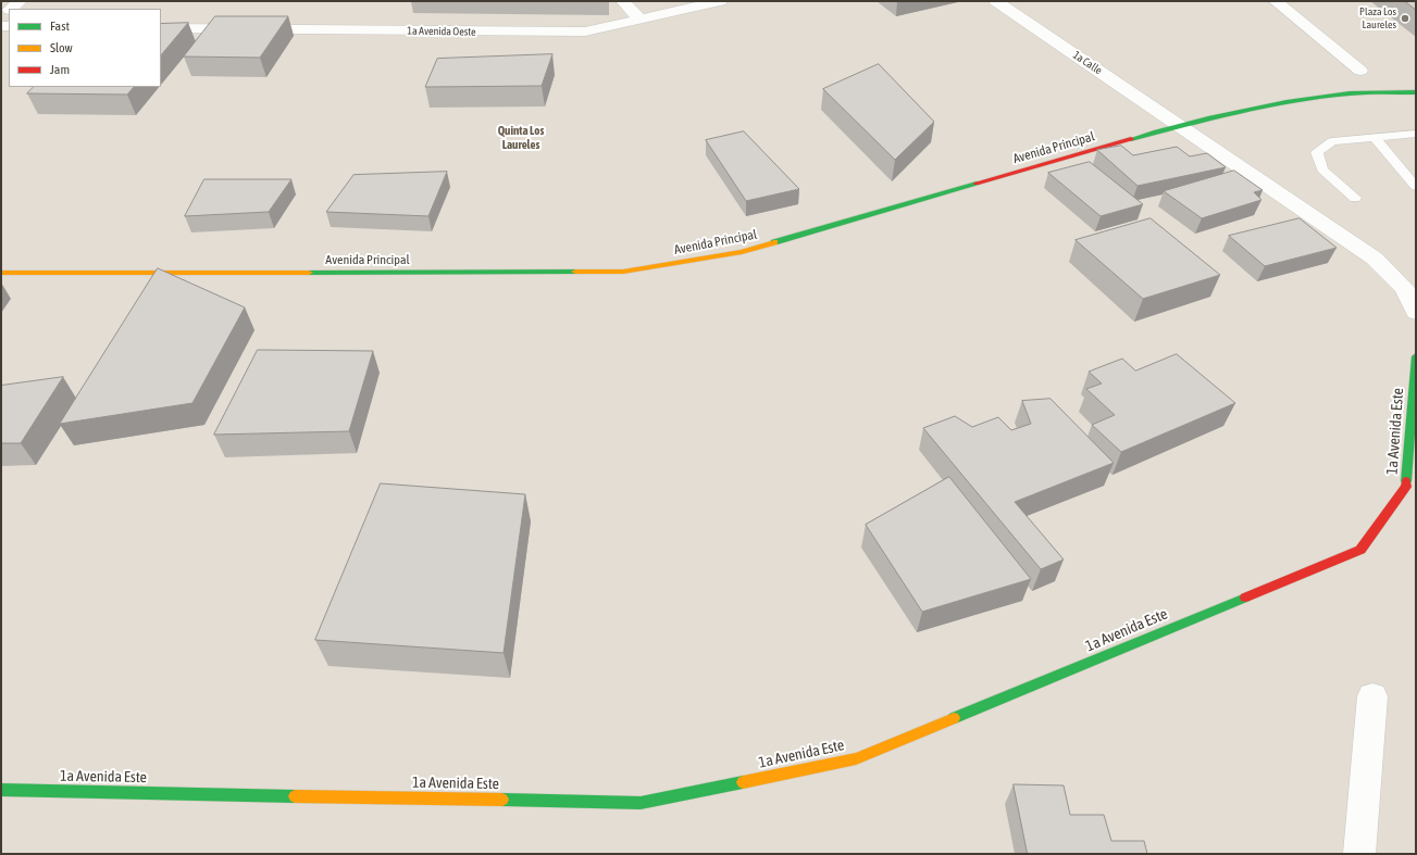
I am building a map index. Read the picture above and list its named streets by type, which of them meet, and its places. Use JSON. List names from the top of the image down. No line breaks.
{"streets":{"street":["1a Avenida Oeste","1a Calle","Avenida Principal","1a Avenida Este"]},"crossings":[["1a Calle","Avenida Principal"]],"districts":["Quinta Los Laureles"],"places":["Plaza Los Laureles"],"legend":["Fast","Slow","Jam"]}
